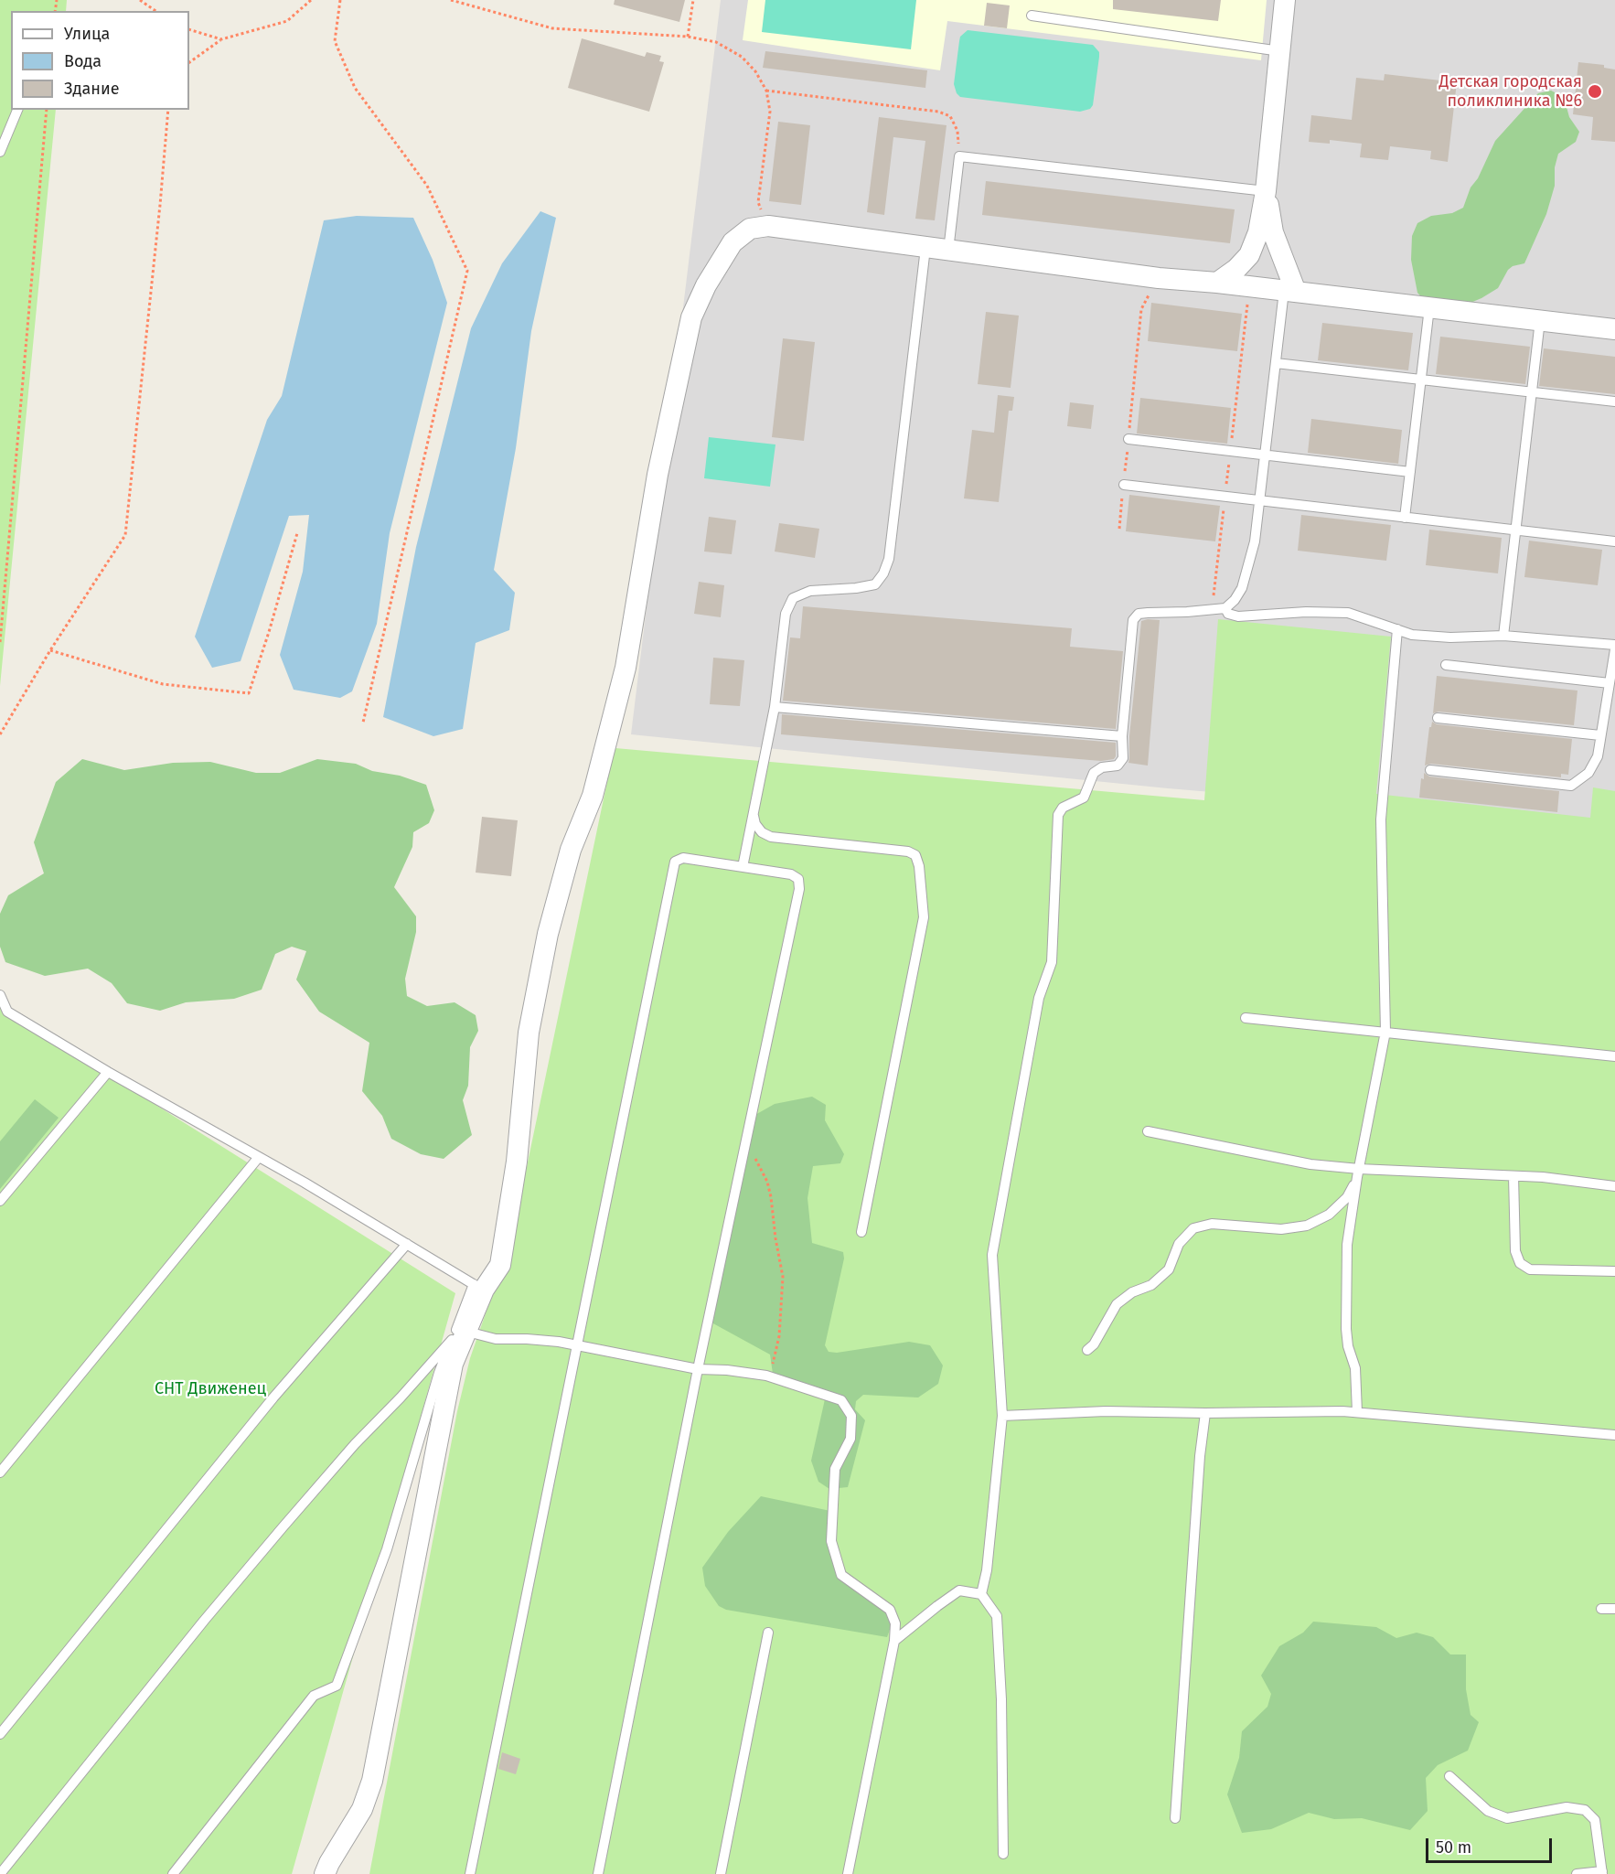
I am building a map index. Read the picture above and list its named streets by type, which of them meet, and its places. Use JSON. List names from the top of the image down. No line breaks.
{"parks":["СНТ Движенец"],"places":["Детская городская поликлиника №6"],"legend":["Улица","Вода","Здание"],"scale_bar":"50 m"}
